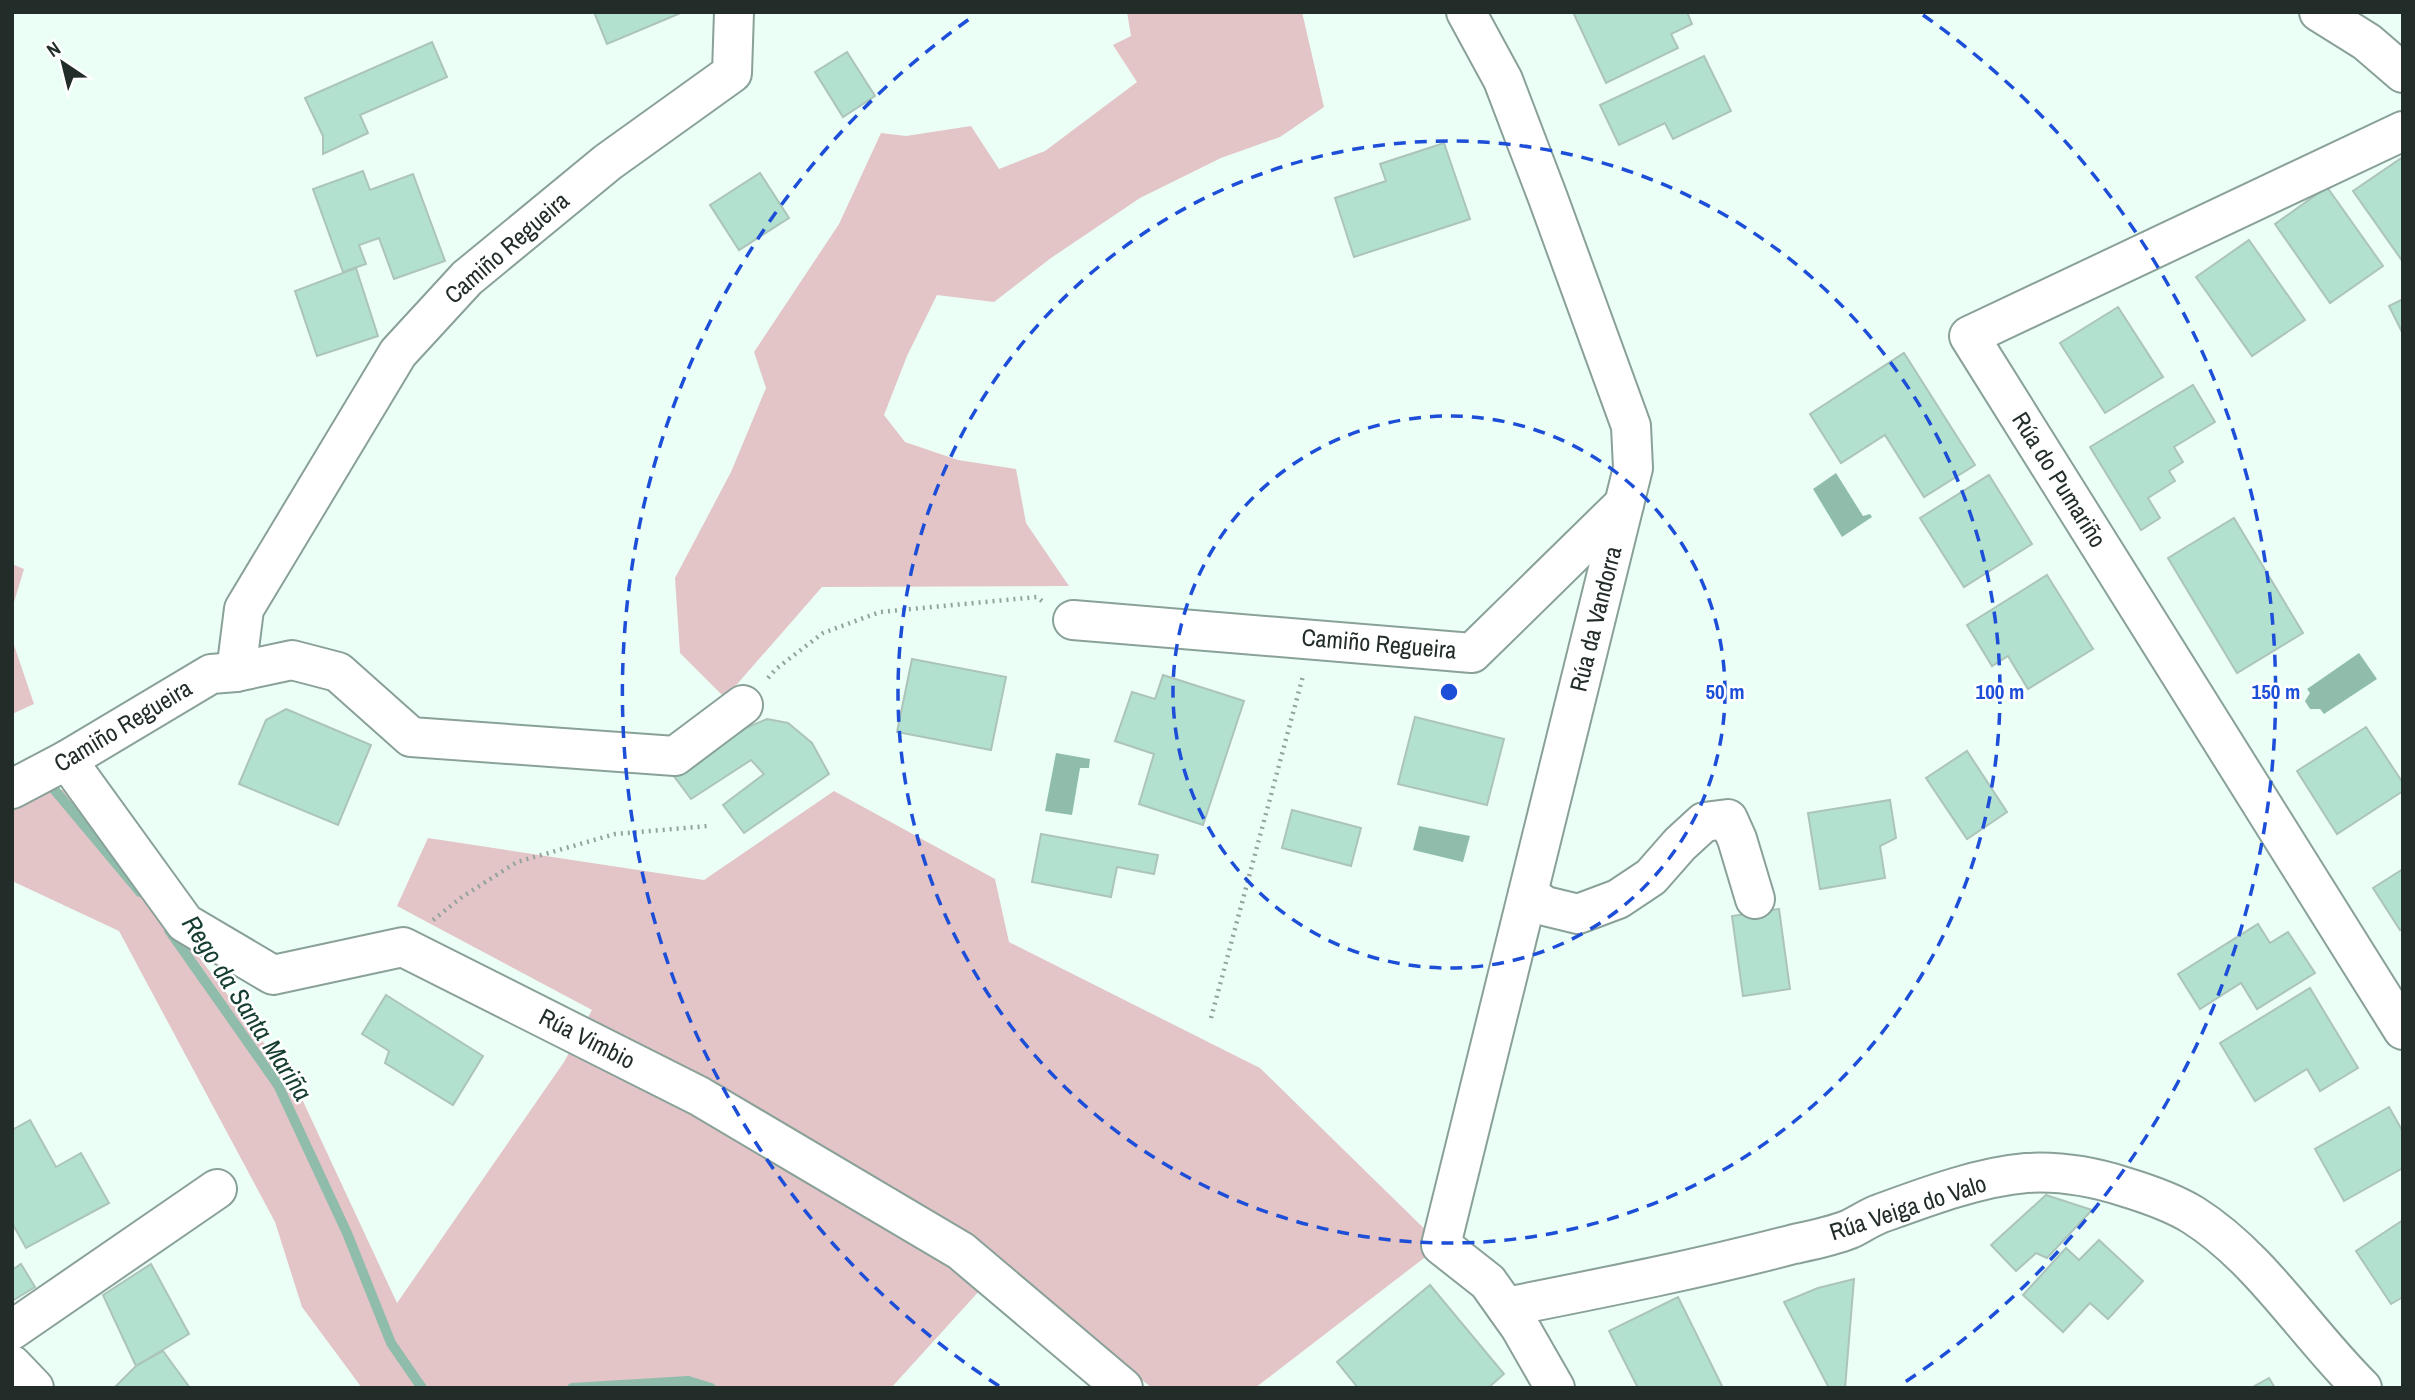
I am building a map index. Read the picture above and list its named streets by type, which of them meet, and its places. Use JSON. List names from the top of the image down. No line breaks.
{"streets":{"street":["Camiño Regueira","Rúa do Pumariño","Rúa da Vandorra","Rúa Vimbio","Rúa Veiga do Valo"]},"crossings":[["Camiño Regueira","Rúa da Vandorra"],["Rúa da Vandorra","Rúa Veiga do Valo"]],"water":["Rego da Santa Mariña"],"north":"top left","rings":["50 m","100 m","150 m"]}
